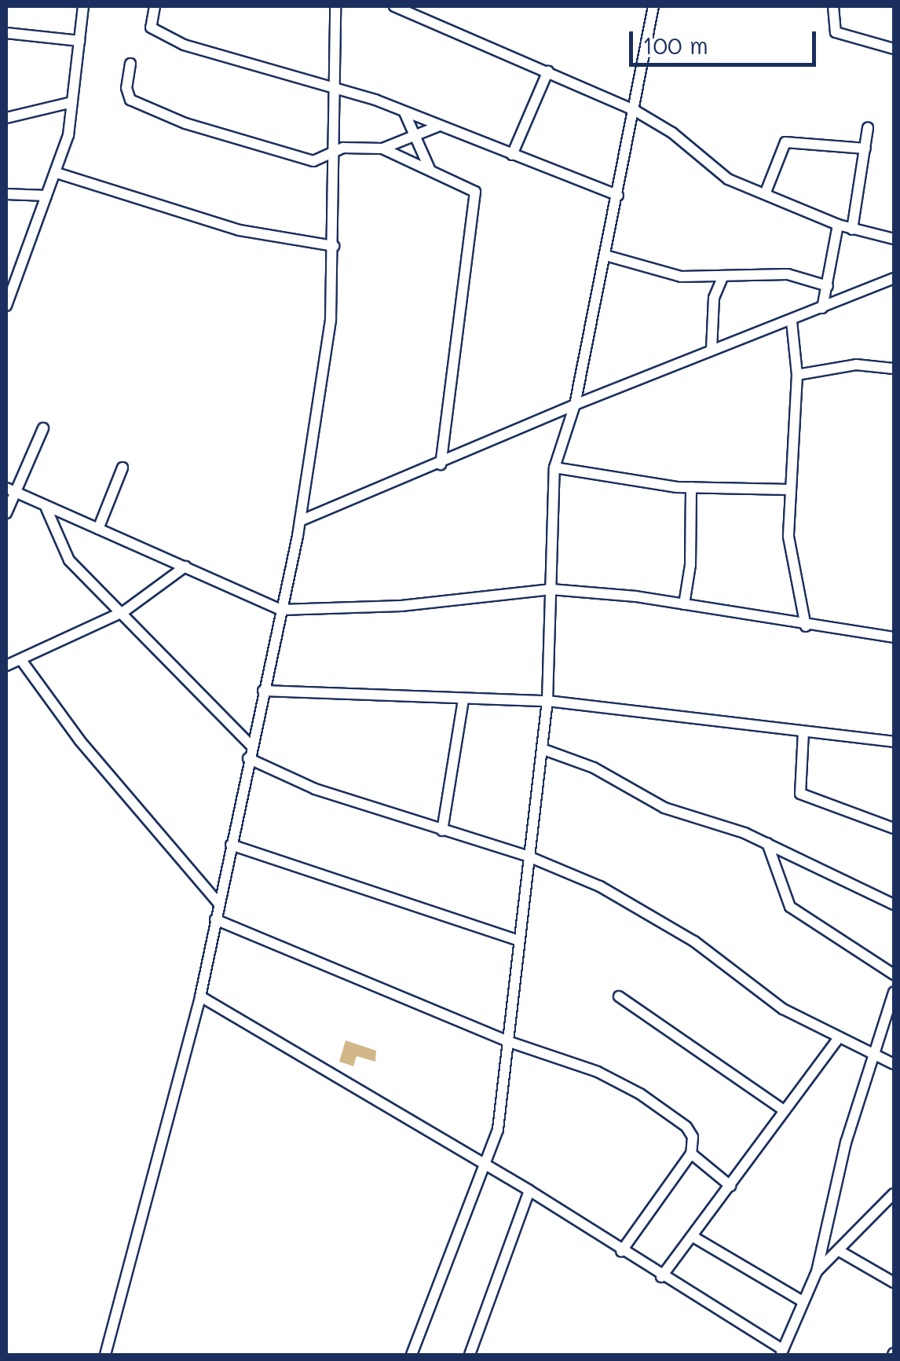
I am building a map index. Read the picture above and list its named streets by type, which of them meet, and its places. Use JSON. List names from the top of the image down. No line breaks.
{"scale_bar":"100 m"}
